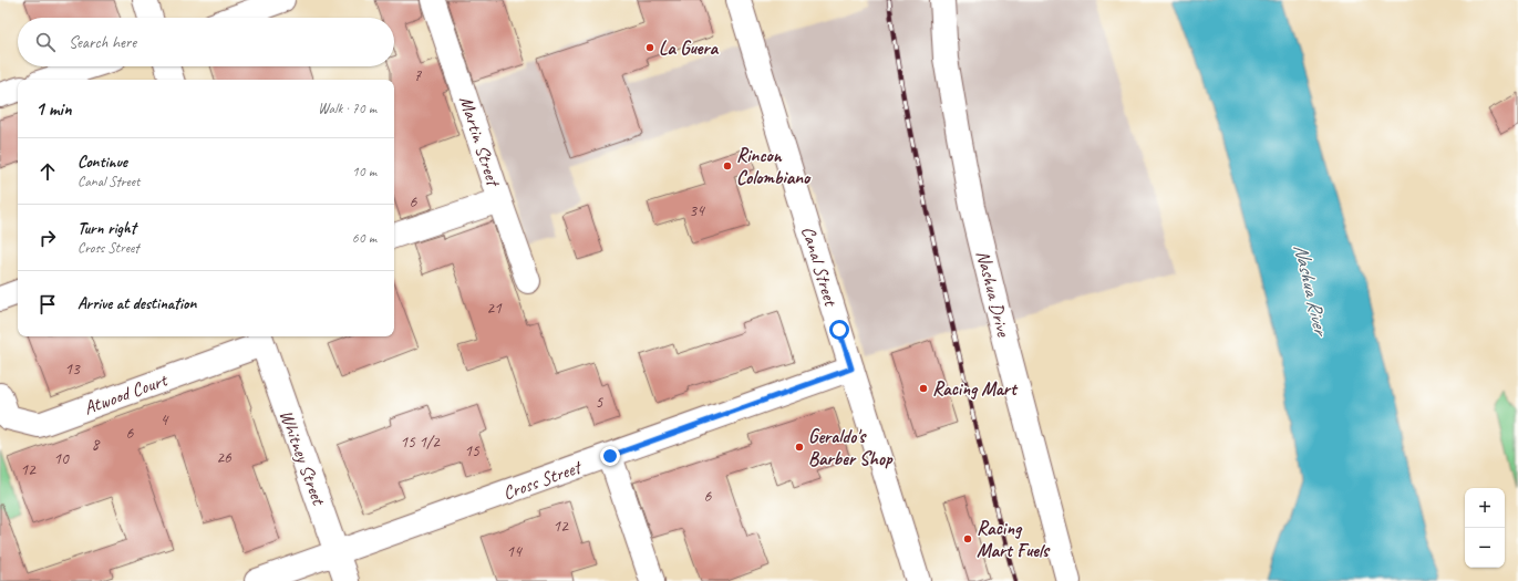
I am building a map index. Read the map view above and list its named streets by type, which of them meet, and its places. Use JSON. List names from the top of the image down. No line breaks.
{"streets":{"street":["Martin Street","Canal Street","Nashua Drive","Atwood Court","Whitney Street","Cross Street"]},"crossings":[["Canal Street","Cross Street"],["Atwood Court","Whitney Street"],["Whitney Street","Cross Street"]],"water":["Nashua River"],"places":["La Guera","Rincon Colombiano","Racing Mart","Geraldo's Barber Shop","Racing Mart Fuels"],"house_numbers":["7","6","34","21","13","5","4","6","15 1/2","8","15","26","10","12","6","12","14"],"page":{"search":"Search here","heading":["1 min","Walk · 70 m"],"list":[["Continue","Canal Street","10 m"],["Turn right","Cross Street","60 m"],"Arrive at destination"],"map_buttons":["+","−"]}}
